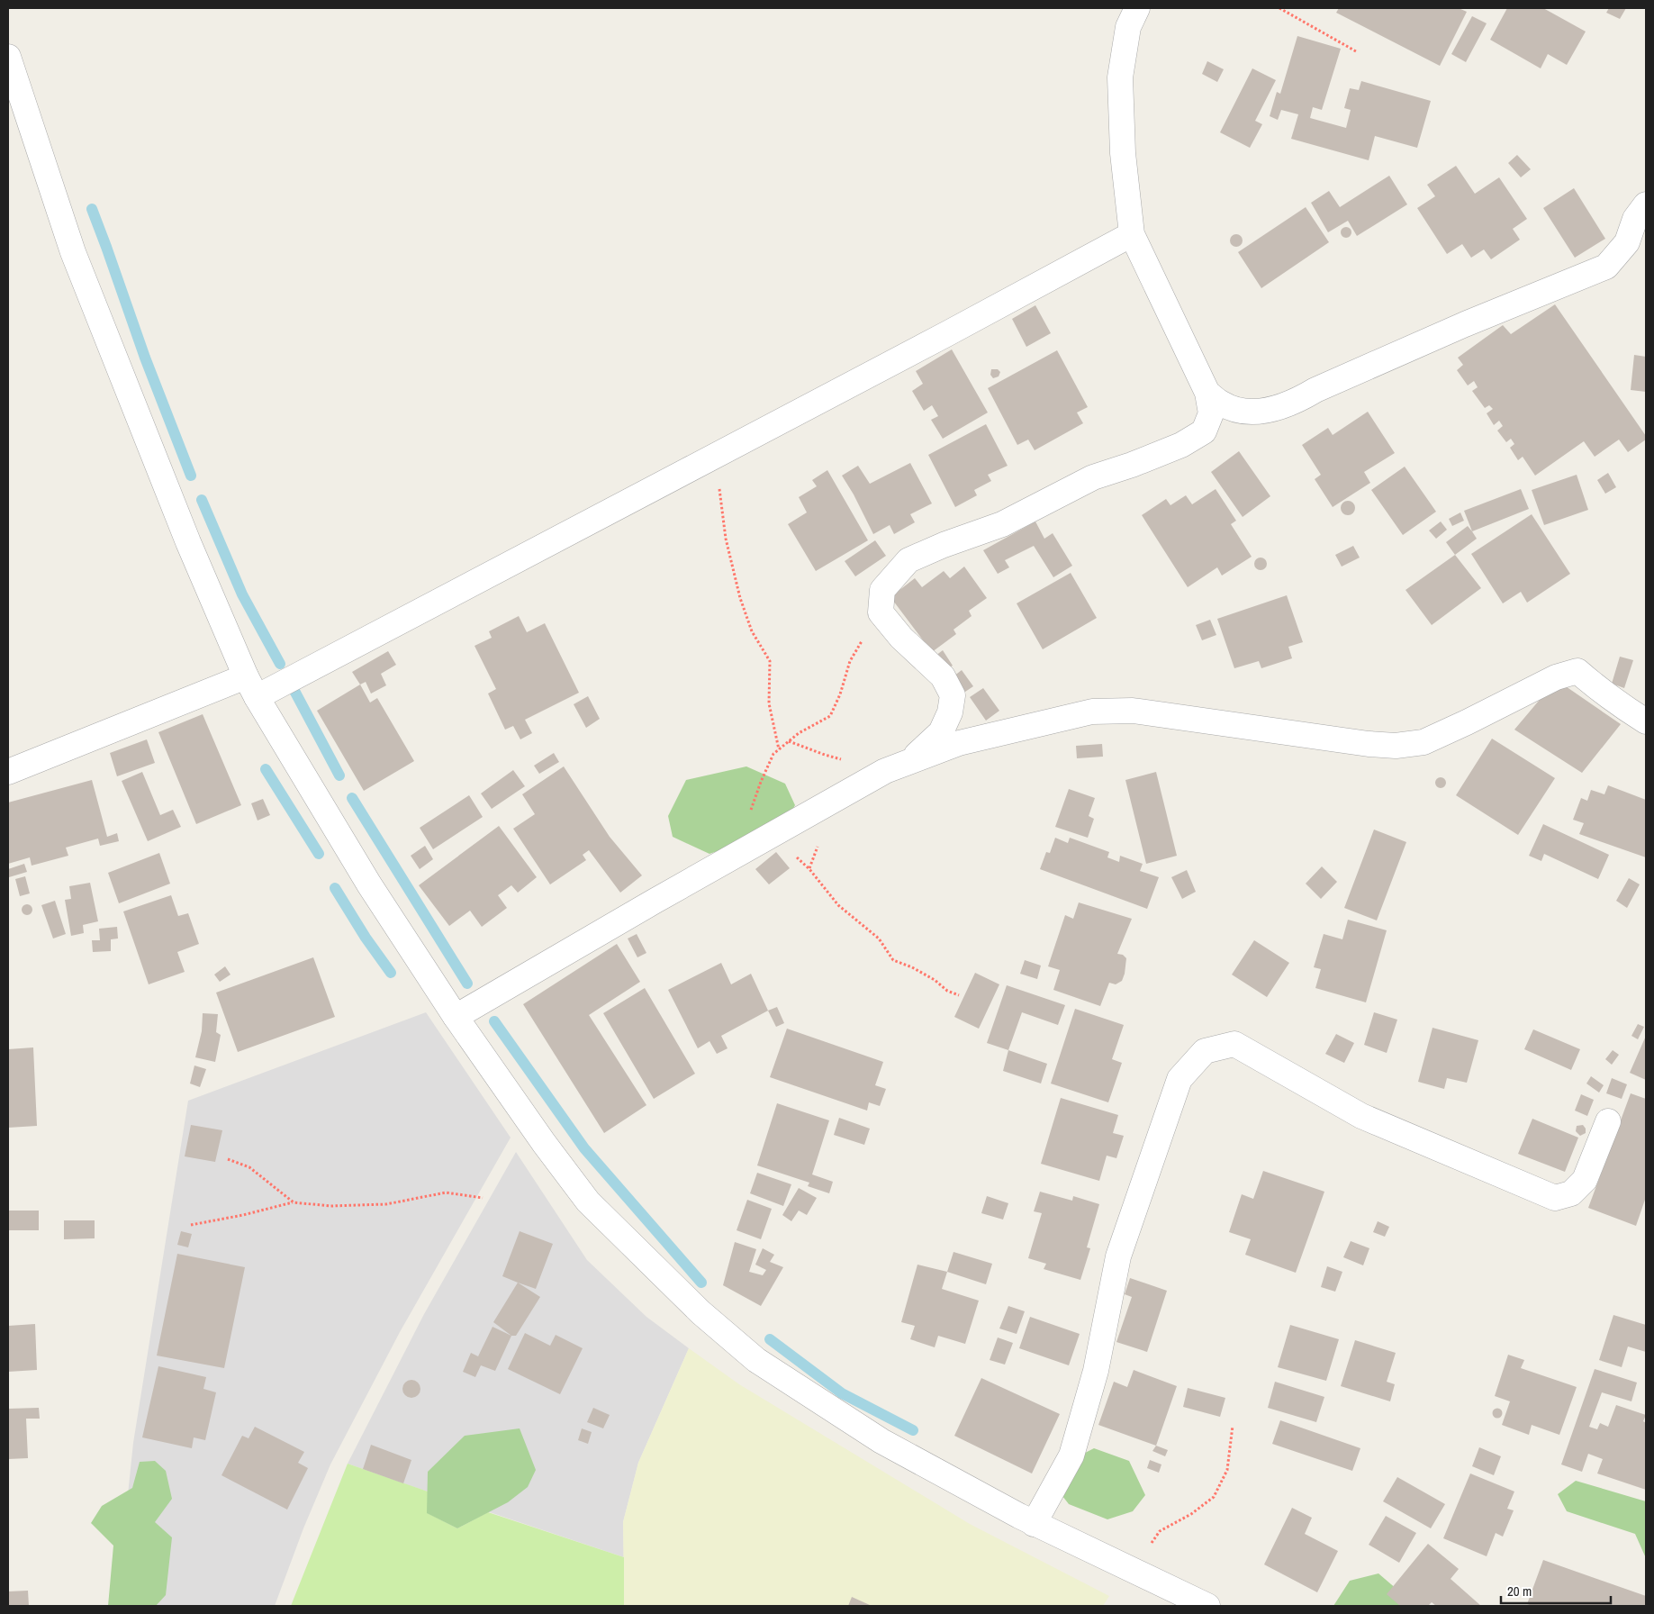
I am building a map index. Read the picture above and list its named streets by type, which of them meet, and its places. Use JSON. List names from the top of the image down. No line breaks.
{"scale_bar":"20 m"}
